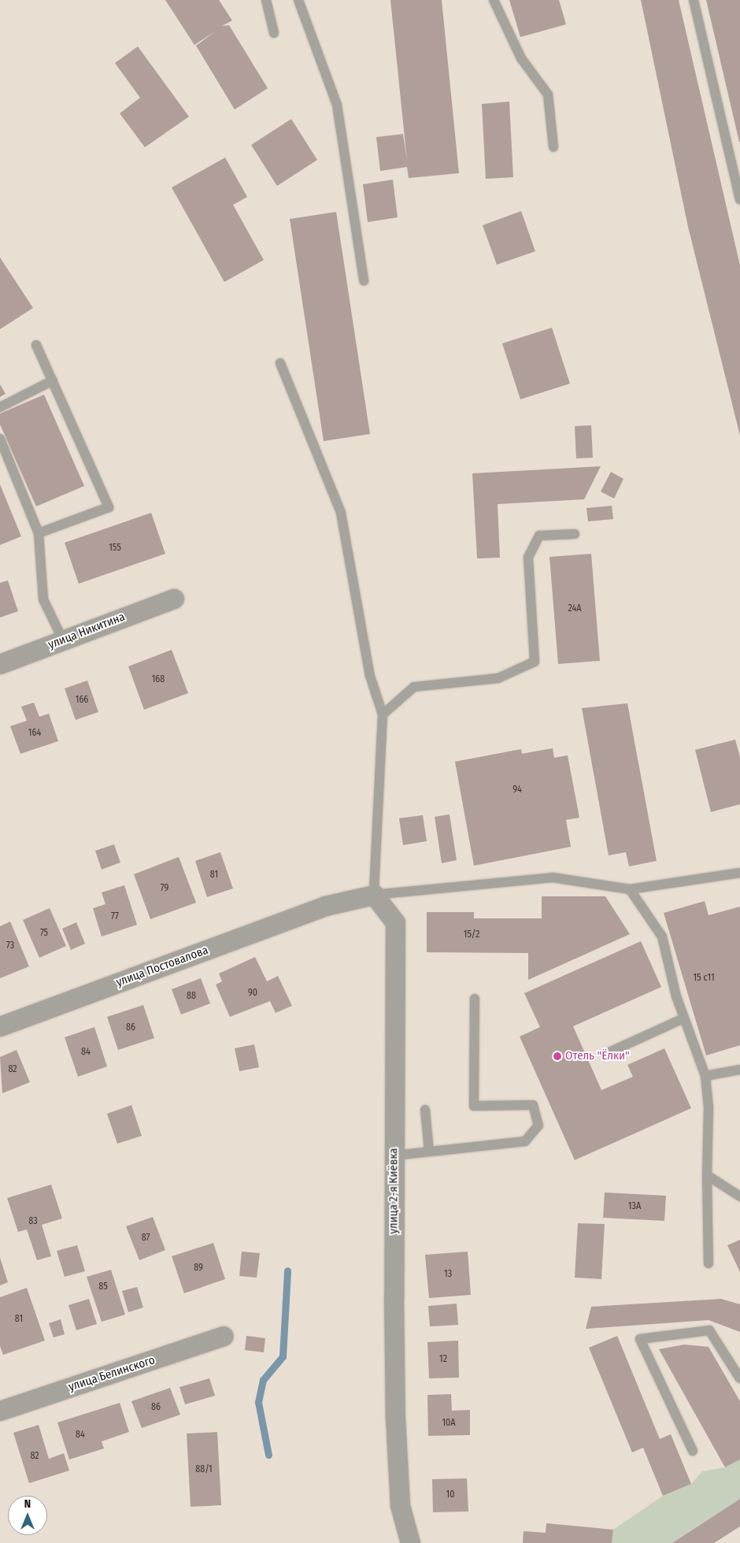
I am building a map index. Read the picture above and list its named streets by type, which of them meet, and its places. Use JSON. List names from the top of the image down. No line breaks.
{"streets":{"street":["улица Никитина","улица Постовалова","улица 2-я Киёвка","улица Белинского"]},"crossings":[["улица Постовалова","улица 2-я Киёвка"]],"places":["Отель \"Ёлки\""],"house_numbers":["155","24А","168","166","164","94","81","79","77","75","15/2","73","15 с11","90","88","86","84","82","13А","83","87","89","13","85","81","12","86","10А","84","82","88/1","10"],"north":"top"}
